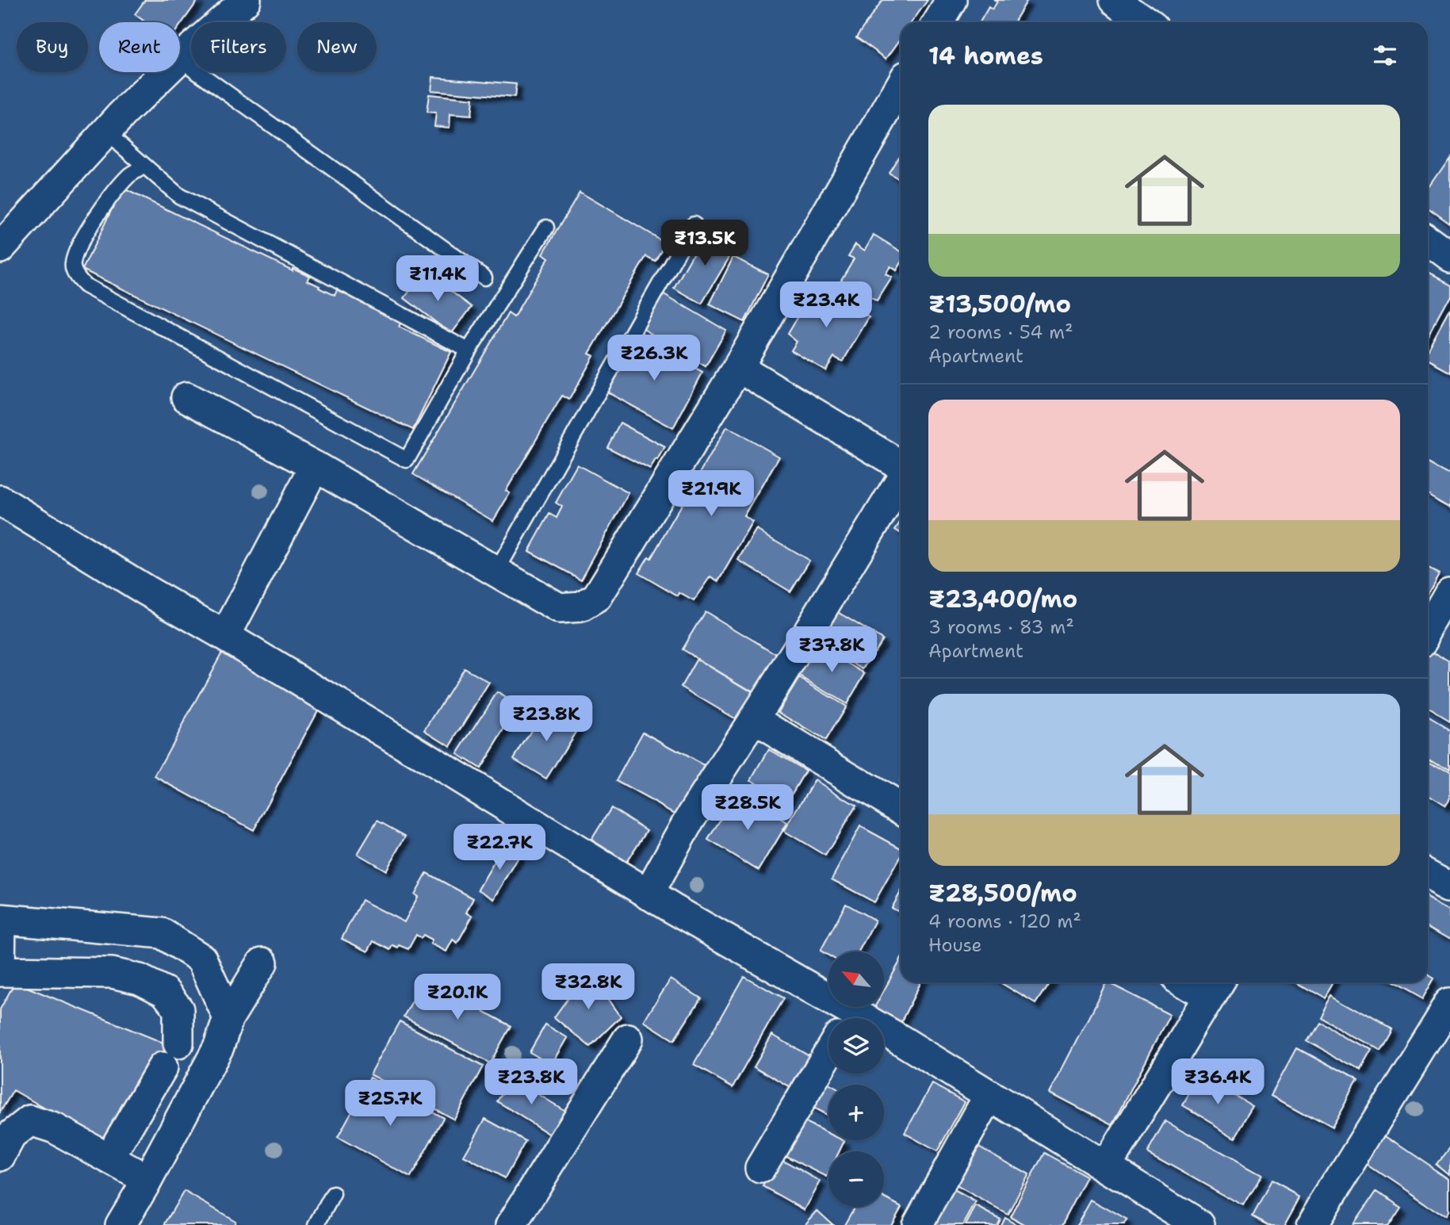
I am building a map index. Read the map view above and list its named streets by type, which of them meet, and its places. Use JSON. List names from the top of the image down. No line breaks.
{"north":"top left","page":{"chip":["Buy","Rent","Filters","New"],"heading":"14 homes","list":[{"name":"₹13,500/mo","note":"2 rooms · 54 m² · Apartment"},{"name":"₹23,400/mo","note":"3 rooms · 83 m² · Apartment"},{"name":"₹28,500/mo","note":"4 rooms · 120 m² · House"}],"price":["₹13.5K","₹11.4K","₹23.4K","₹26.3K","₹21.9K","₹37.8K","₹23.8K","₹28.5K","₹22.7K","₹32.8K","₹20.1K","₹23.8K","₹36.4K","₹25.7K"],"map_buttons":["+","−"]}}
